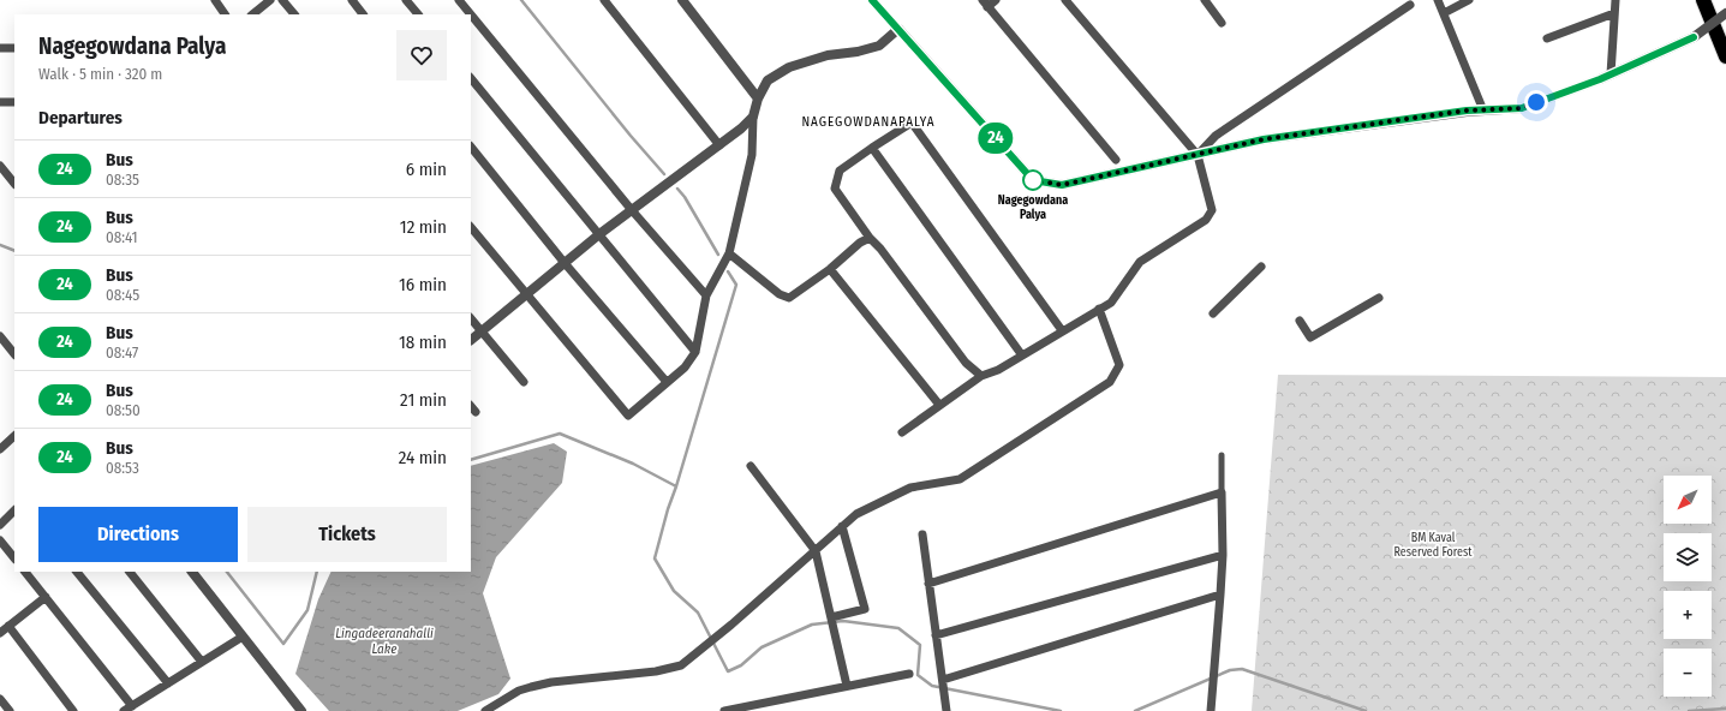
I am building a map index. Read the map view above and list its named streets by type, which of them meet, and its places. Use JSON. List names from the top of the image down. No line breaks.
{"districts":["NAGEGOWDANAPALYA"],"water":["Lingadeeranahalli Lake"],"parks":["BM Kaval Reserved Forest"],"places":["Nagegowdana Palya"],"lines":["bus line 24"],"north":"bottom left","page":{"on_map":"24","heading":[["Nagegowdana Palya","Walk · 5 min · 320 m"],"Departures"],"list":[{"mark":"24","name":"Bus","note":"08:35","value":"6 min"},{"mark":"24","name":"Bus","note":"08:41","value":"12 min"},{"mark":"24","name":"Bus","note":"08:45","value":"16 min"},{"mark":"24","name":"Bus","note":"08:47","value":"18 min"},{"mark":"24","name":"Bus","note":"08:50","value":"21 min"},{"mark":"24","name":"Bus","note":"08:53","value":"24 min"}],"map_buttons":["+","−"],"buttons":["Directions","Tickets"]}}
